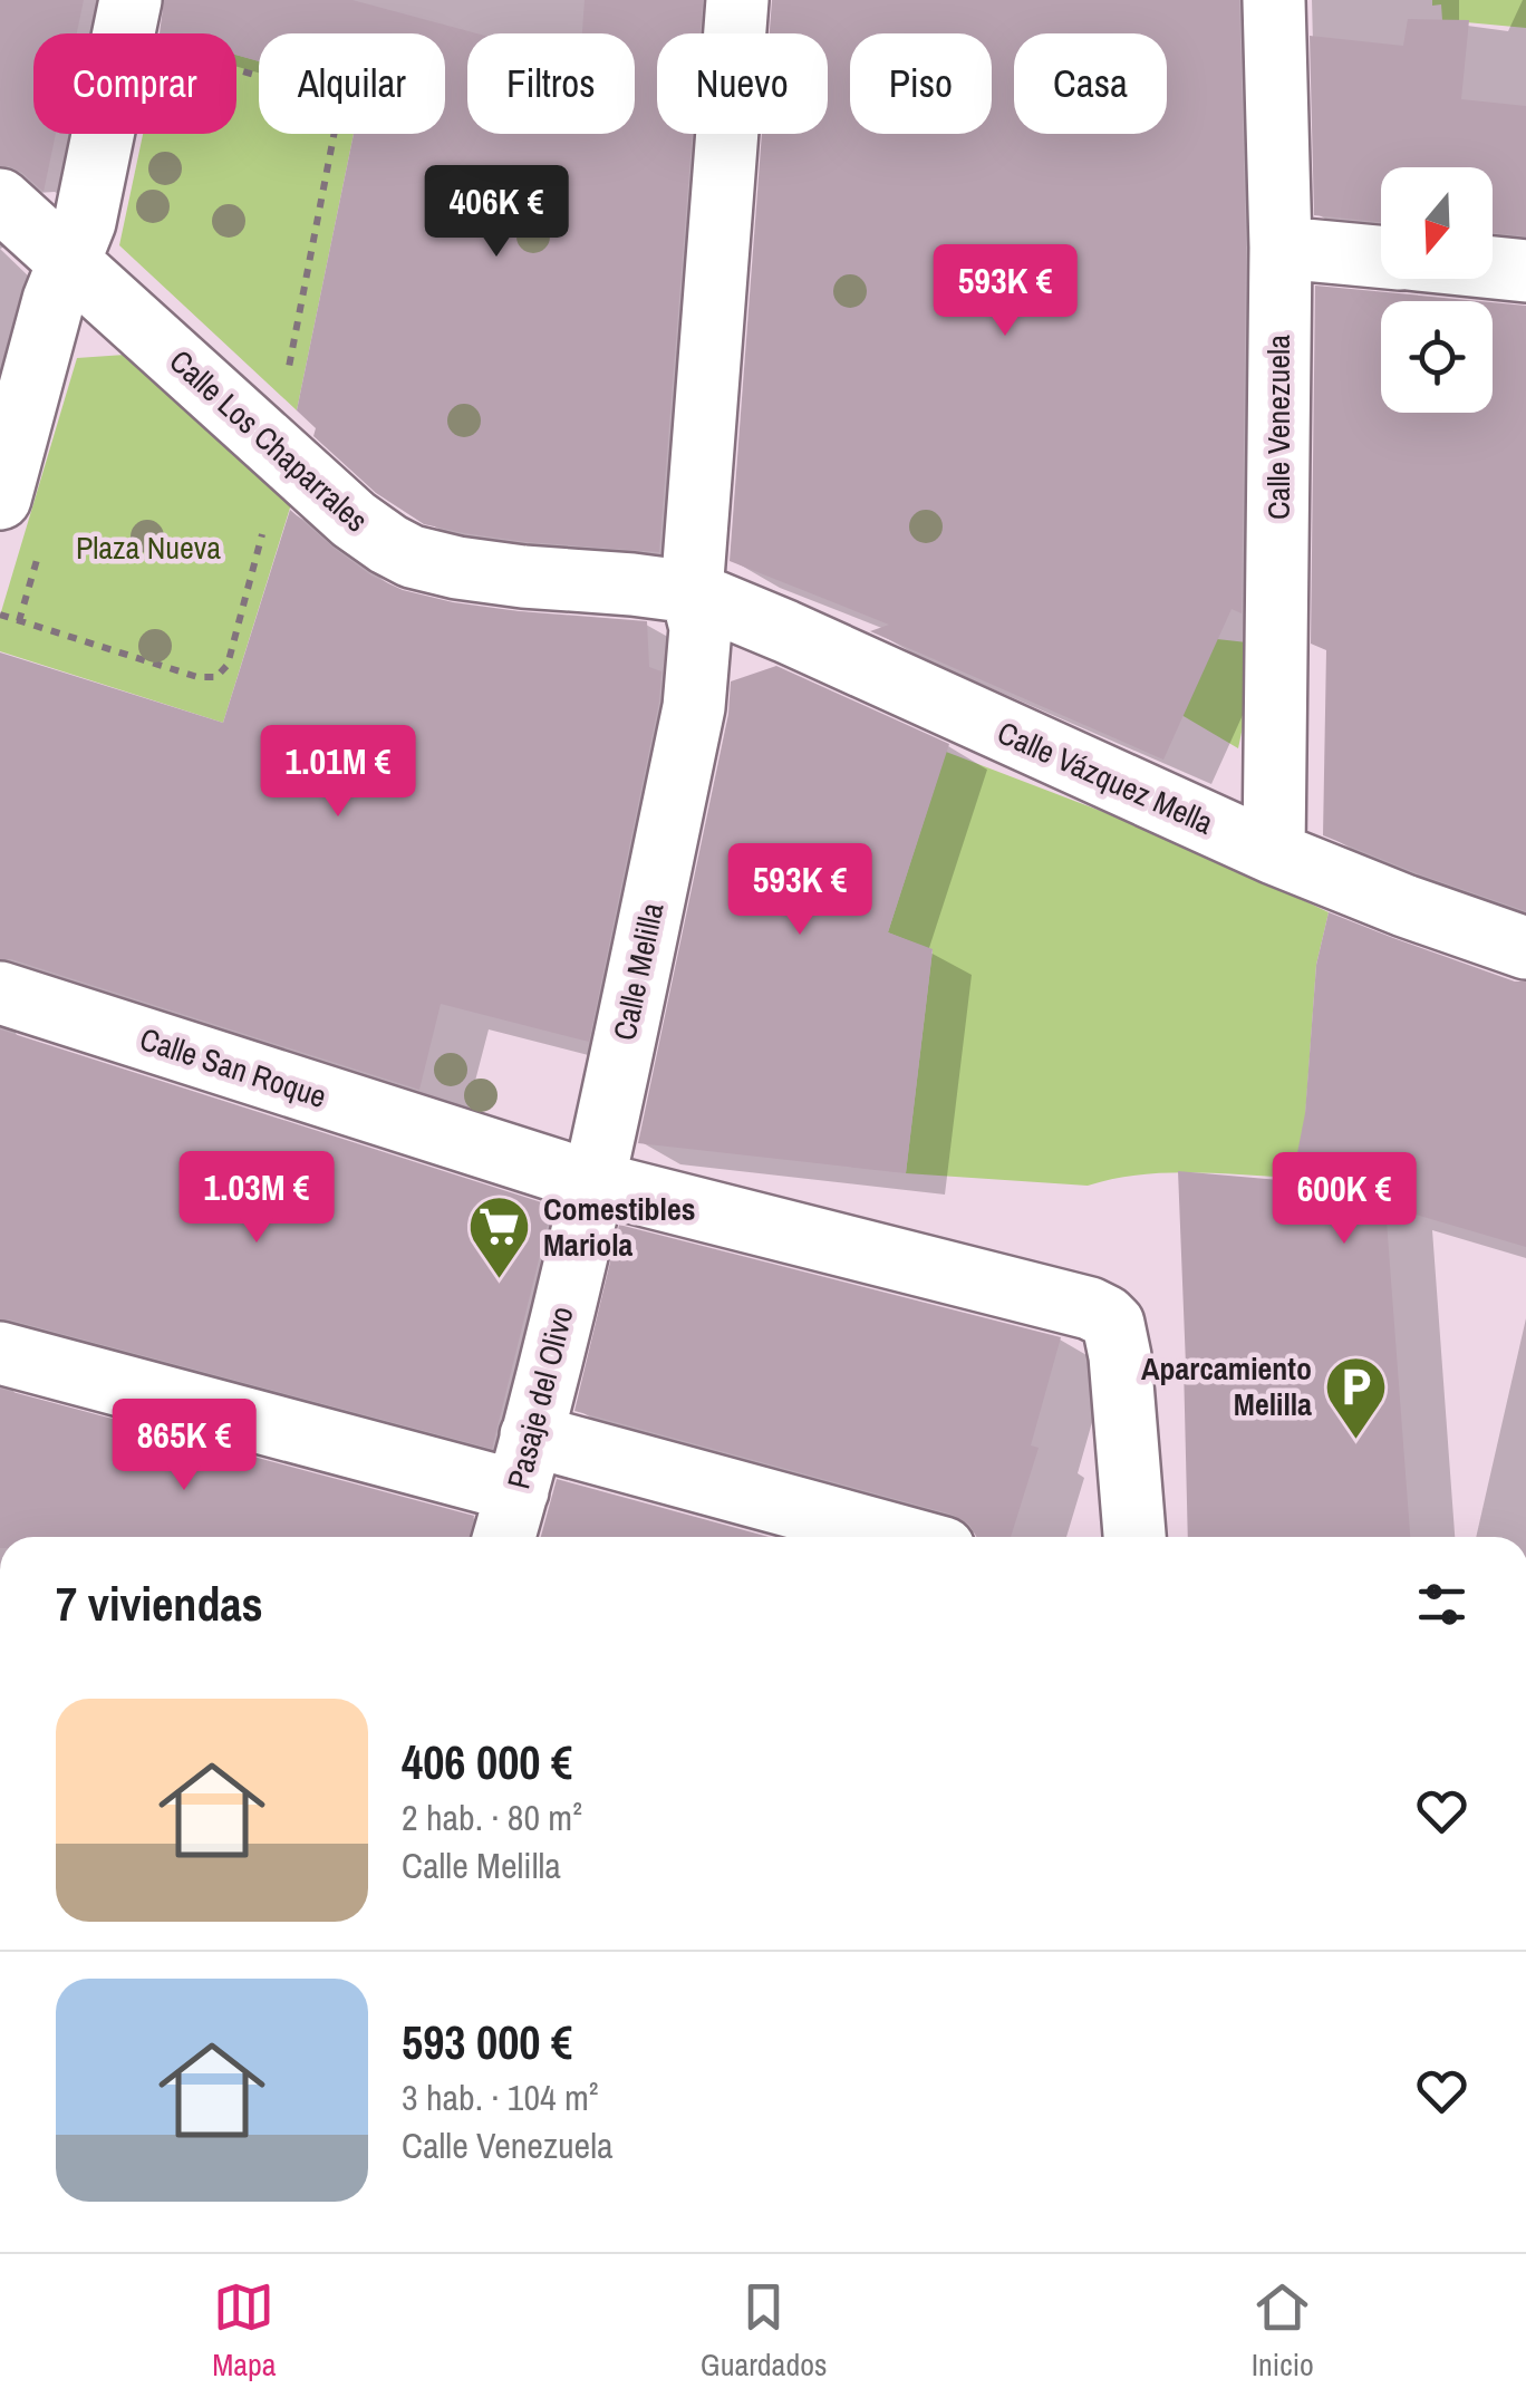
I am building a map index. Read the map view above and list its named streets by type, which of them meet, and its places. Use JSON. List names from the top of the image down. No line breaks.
{"streets":{"street":["Calle Venezuela","Calle Los Chaparrales","Calle Vázquez Mella","Calle Melilla","Calle San Roque","Pasaje del Olivo"]},"crossings":[["Calle Venezuela","Calle Vázquez Mella"],["Calle Los Chaparrales","Calle Vázquez Mella"],["Calle Los Chaparrales","Calle Melilla"],["Calle Vázquez Mella","Calle Melilla"],["Calle Melilla","Calle San Roque"],["Calle Melilla","Pasaje del Olivo"],["Calle San Roque","Pasaje del Olivo"]],"parks":["Plaza Nueva"],"places":{"supermarket":["Comestibles Mariola"],"parking":["Aparcamiento Melilla"]},"north":"bottom","page":{"chip":["Comprar","Alquilar","Filtros","Nuevo","Piso","Casa"],"price":["406K €","593K €","1.01M €","593K €","1.03M €","600K €","865K €"],"heading":"7 viviendas","list":[{"name":"406 000 €","note":"2 hab. · 80 m² · Calle Melilla"},{"name":"593 000 €","note":"3 hab. · 104 m² · Calle Venezuela"}],"tabs":["Mapa","Guardados","Inicio"]}}
